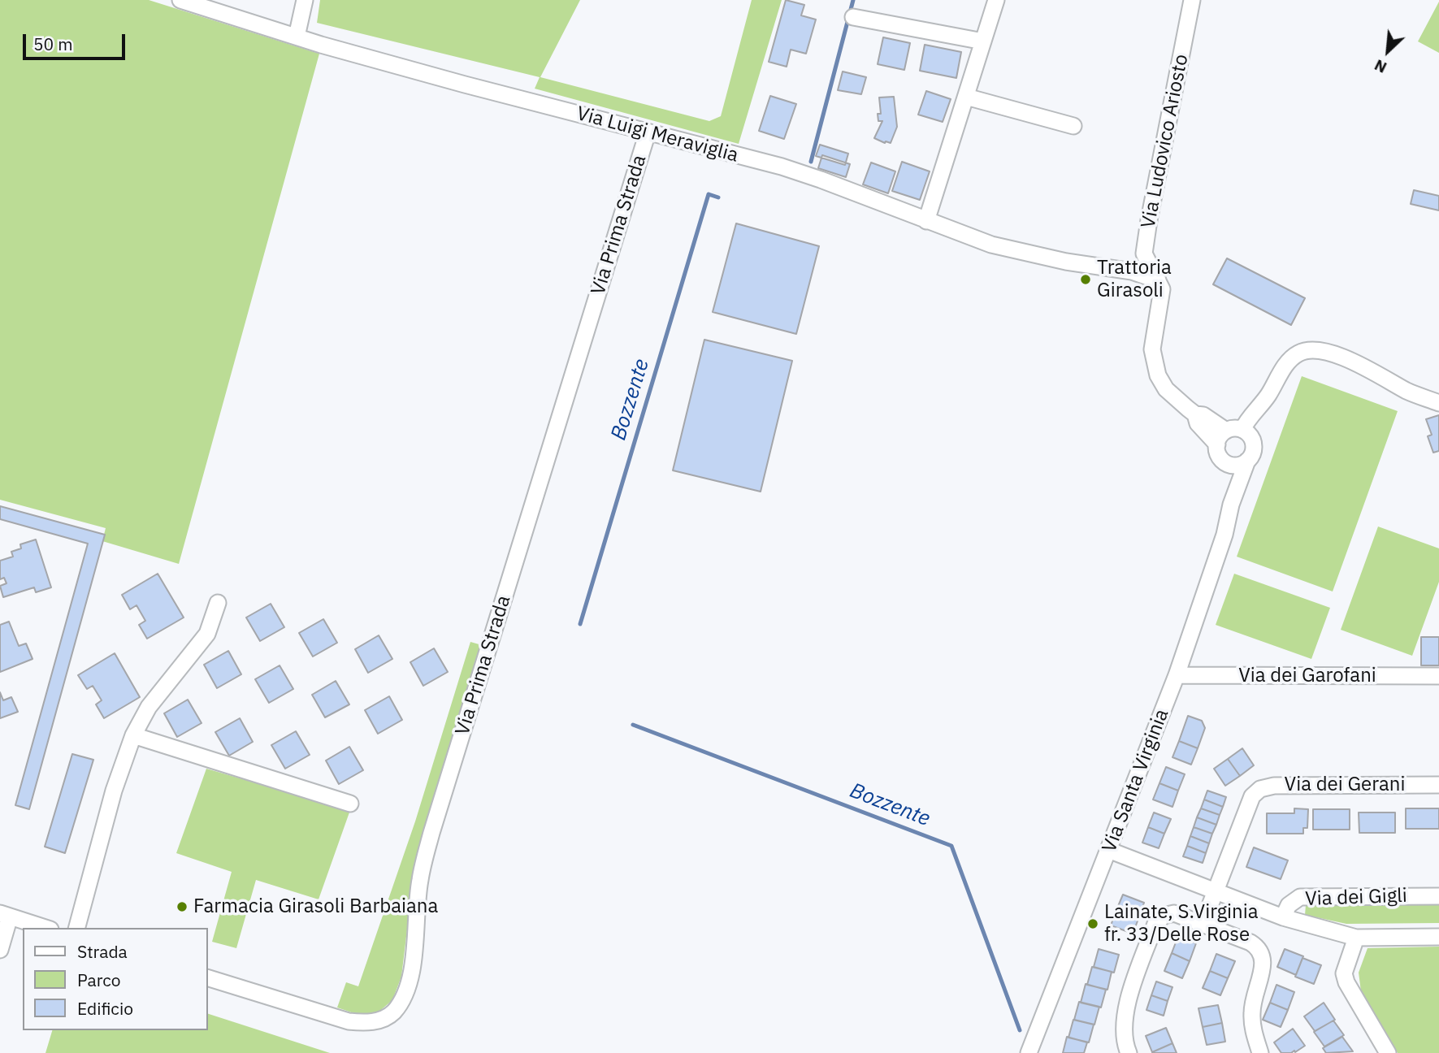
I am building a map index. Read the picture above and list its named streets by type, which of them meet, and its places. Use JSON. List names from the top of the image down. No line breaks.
{"streets":{"street":["Via Luigi Meraviglia","Via Ludovico Ariosto","Via Prima Strada","Via dei Garofani","Via Santa Virginia","Via dei Gerani","Via dei Gigli"]},"crossings":[["Via Luigi Meraviglia","Via Ludovico Ariosto"],["Via Luigi Meraviglia","Via Prima Strada"],["Via dei Garofani","Via Santa Virginia"]],"water":["Bozzente"],"places":["Trattoria Girasoli","Farmacia Girasoli Barbaiana","Lainate, S.Virginia fr. 33/Delle Rose"],"legend":["Strada","Parco","Edificio"],"scale_bar":"50 m","north":"bottom left"}
